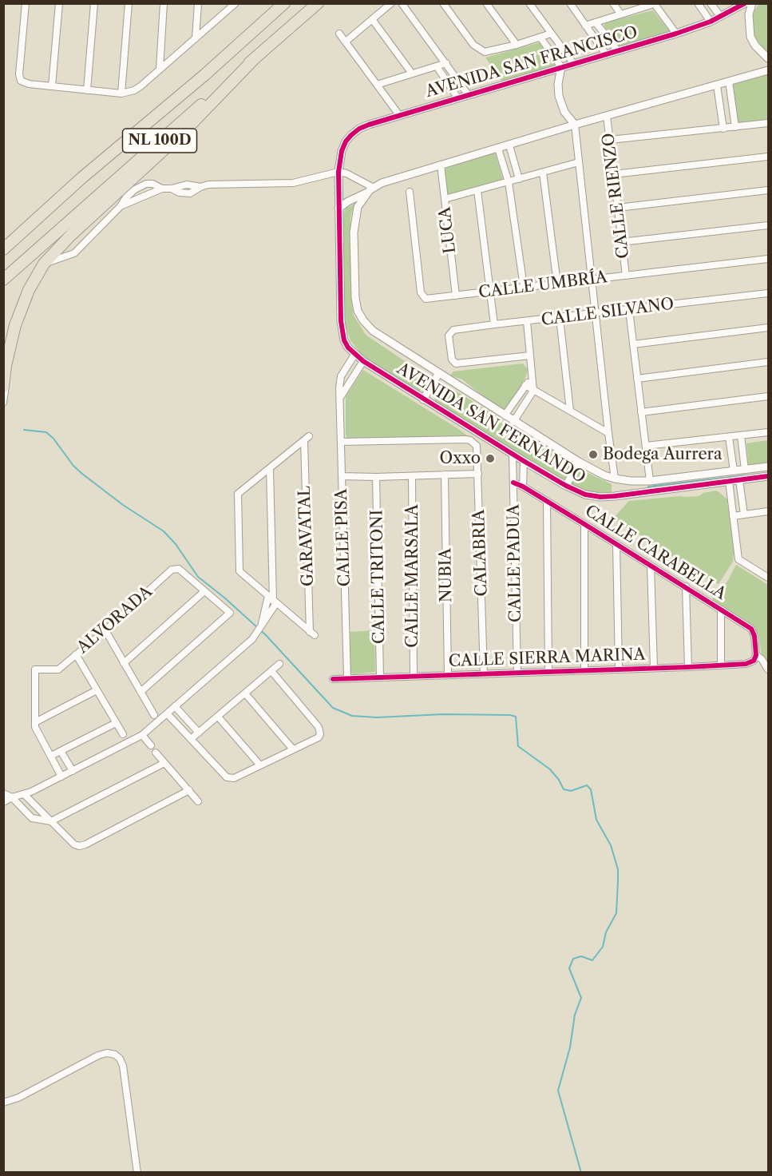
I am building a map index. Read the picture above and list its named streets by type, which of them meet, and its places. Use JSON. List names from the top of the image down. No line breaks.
{"streets":{"highway":["NL 100D"],"street":["AVENIDA SAN FRANCISCO","CALLE RIENZO","LUCA","CALLE UMBRÍA","CALLE SILVANO","AVENIDA SAN FERNANDO","GARAVATAL","CALLE PISA","CALABRIA","CALLE CARABELLA","CALLE PADUA","NUBIA","CALLE MARSALA","CALLE TRITONI","ALVORADA","CALLE SIERRA MARINA"]},"crossings":[["AVENIDA SAN FRANCISCO","AVENIDA SAN FERNANDO"],["CALLE RIENZO","CALLE UMBRÍA"],["LUCA","CALLE UMBRÍA"],["AVENIDA SAN FERNANDO","CALLE PISA"],["AVENIDA SAN FERNANDO","CALLE PADUA"],["CALLE PISA","CALABRIA"],["CALLE PISA","CALLE SIERRA MARINA"],["CALABRIA","CALLE SIERRA MARINA"],["CALLE CARABELLA","CALLE PADUA"],["CALLE CARABELLA","CALLE SIERRA MARINA"],["CALLE PADUA","CALLE SIERRA MARINA"],["NUBIA","CALLE SIERRA MARINA"],["CALLE MARSALA","CALLE SIERRA MARINA"],["CALLE TRITONI","CALLE SIERRA MARINA"]],"places":["Bodega Aurrera","Oxxo"]}
